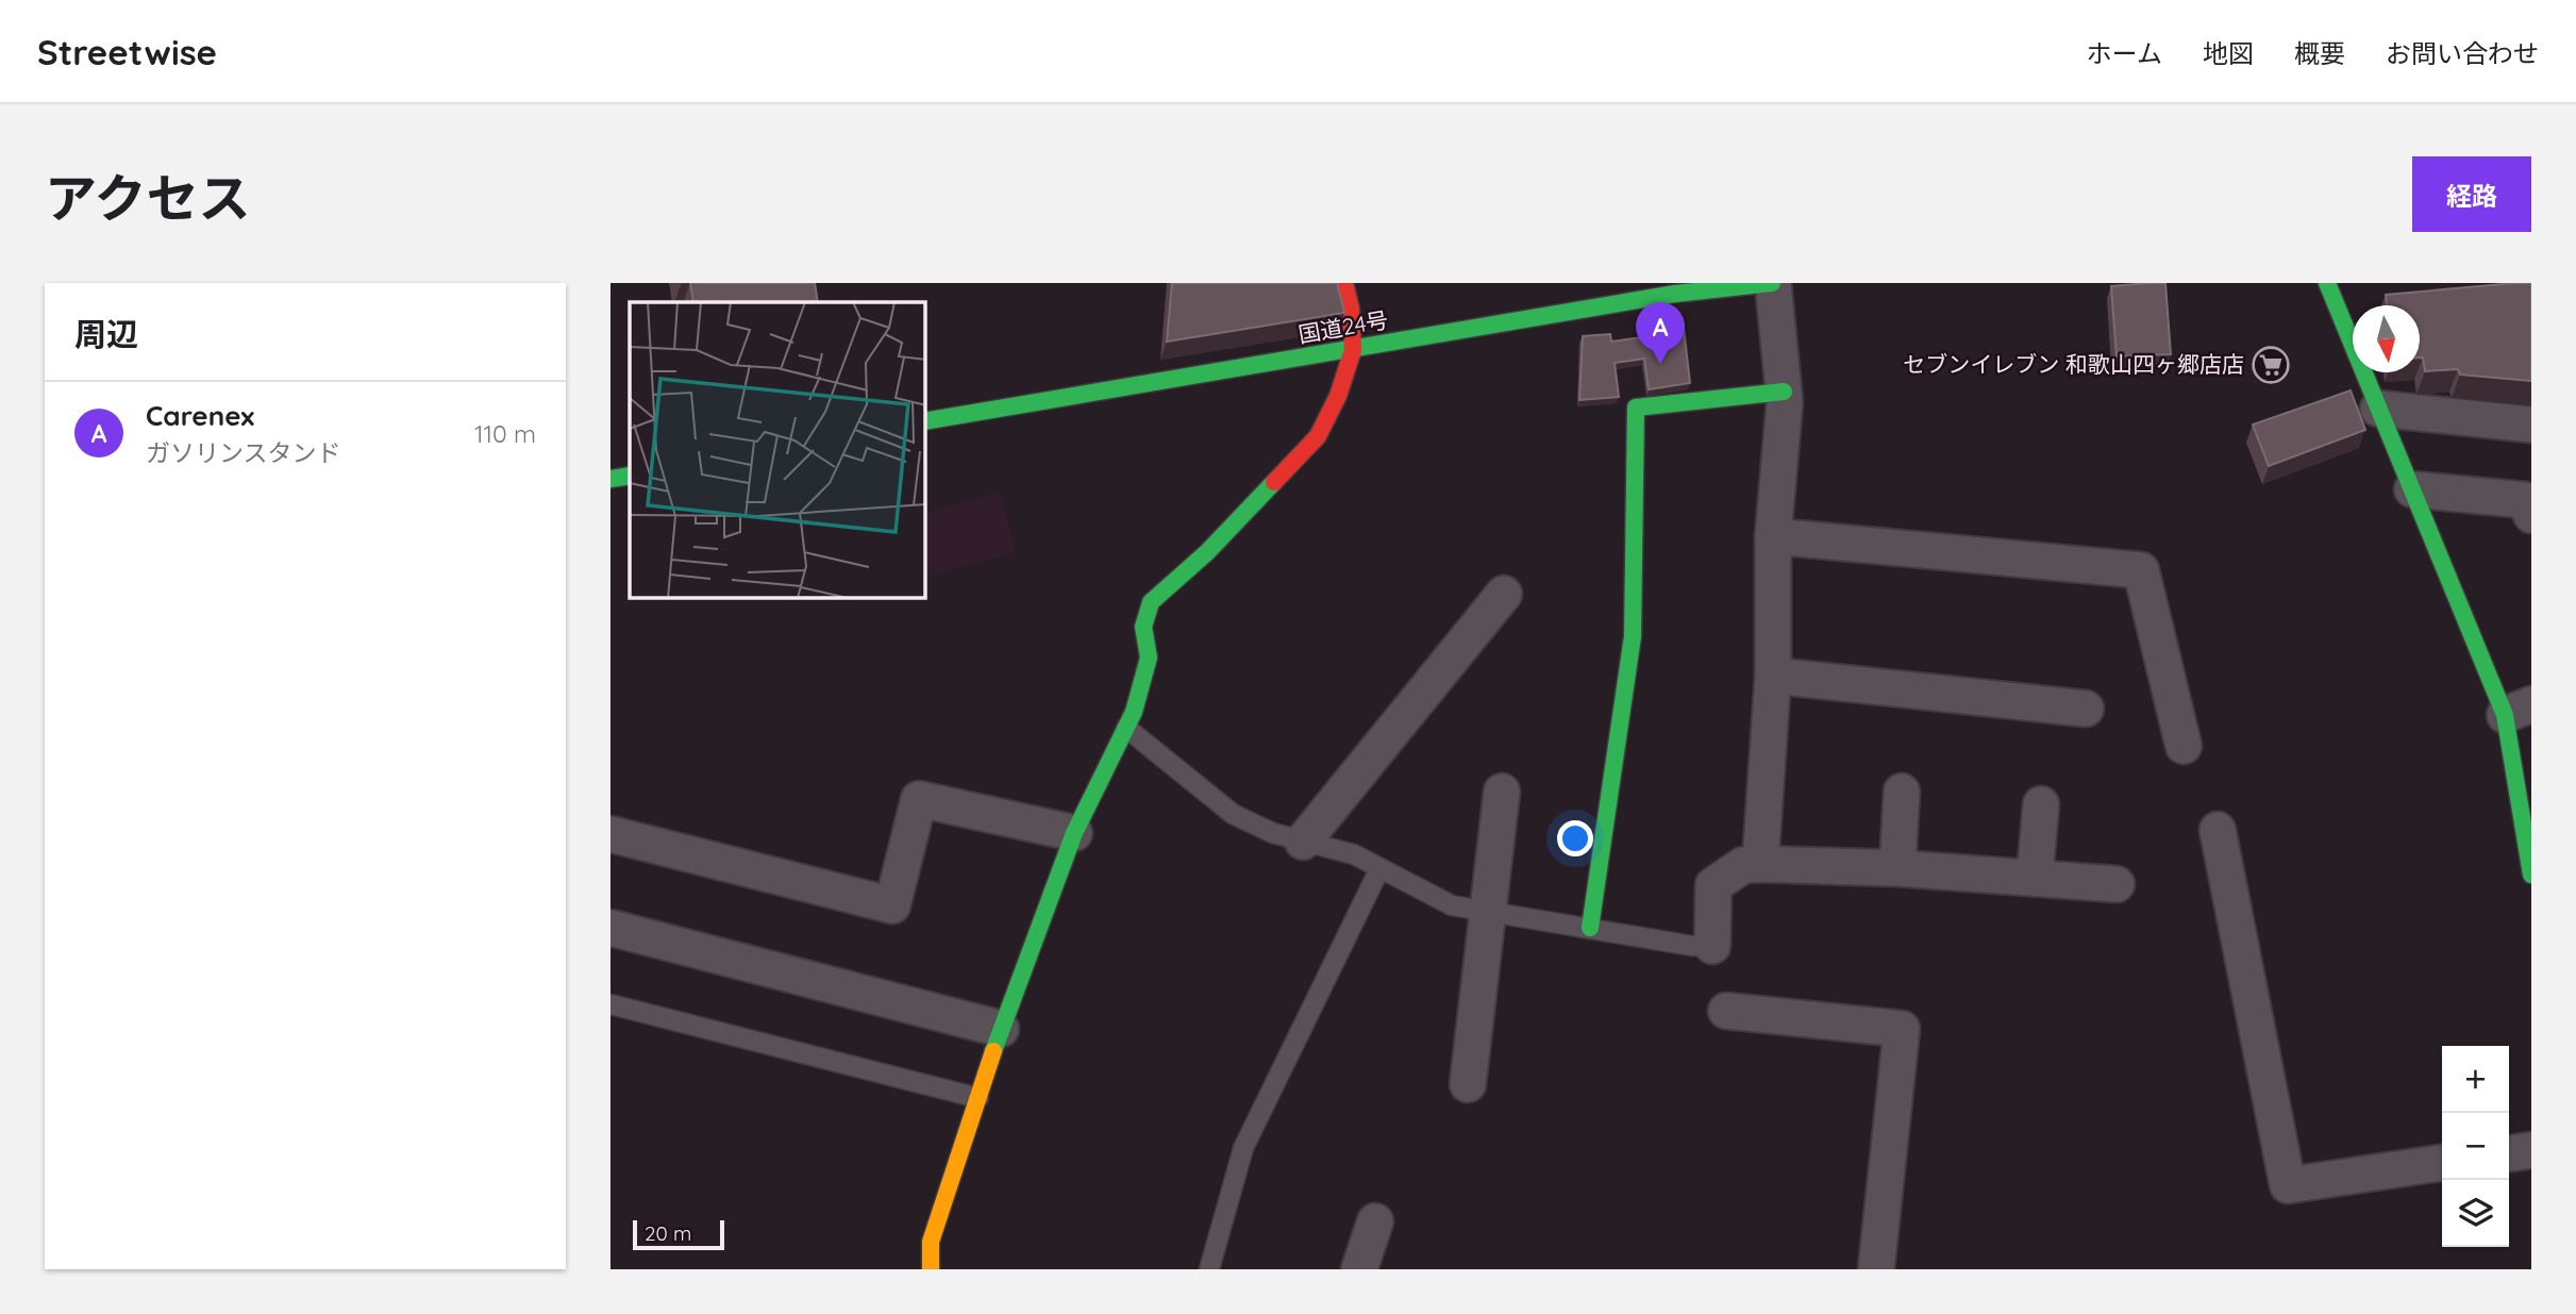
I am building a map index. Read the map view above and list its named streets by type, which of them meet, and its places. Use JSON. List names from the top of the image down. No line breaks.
{"streets":{"main road":["国道24号"]},"places":{"supermarket":["セブンイレブン 和歌山四ヶ郷店店"]},"scale_bar":"20 m","north":"bottom","page":{"header":"Streetwise","nav":["ホーム","地図","概要","お問い合わせ"],"title":"アクセス","buttons":"経路","heading":"周辺","pins":"A","list":[{"mark":"A","name":"Carenex","note":"ガソリンスタンド","value":"110 m"}],"map_buttons":["+","−"],"scale":"20 m"}}
